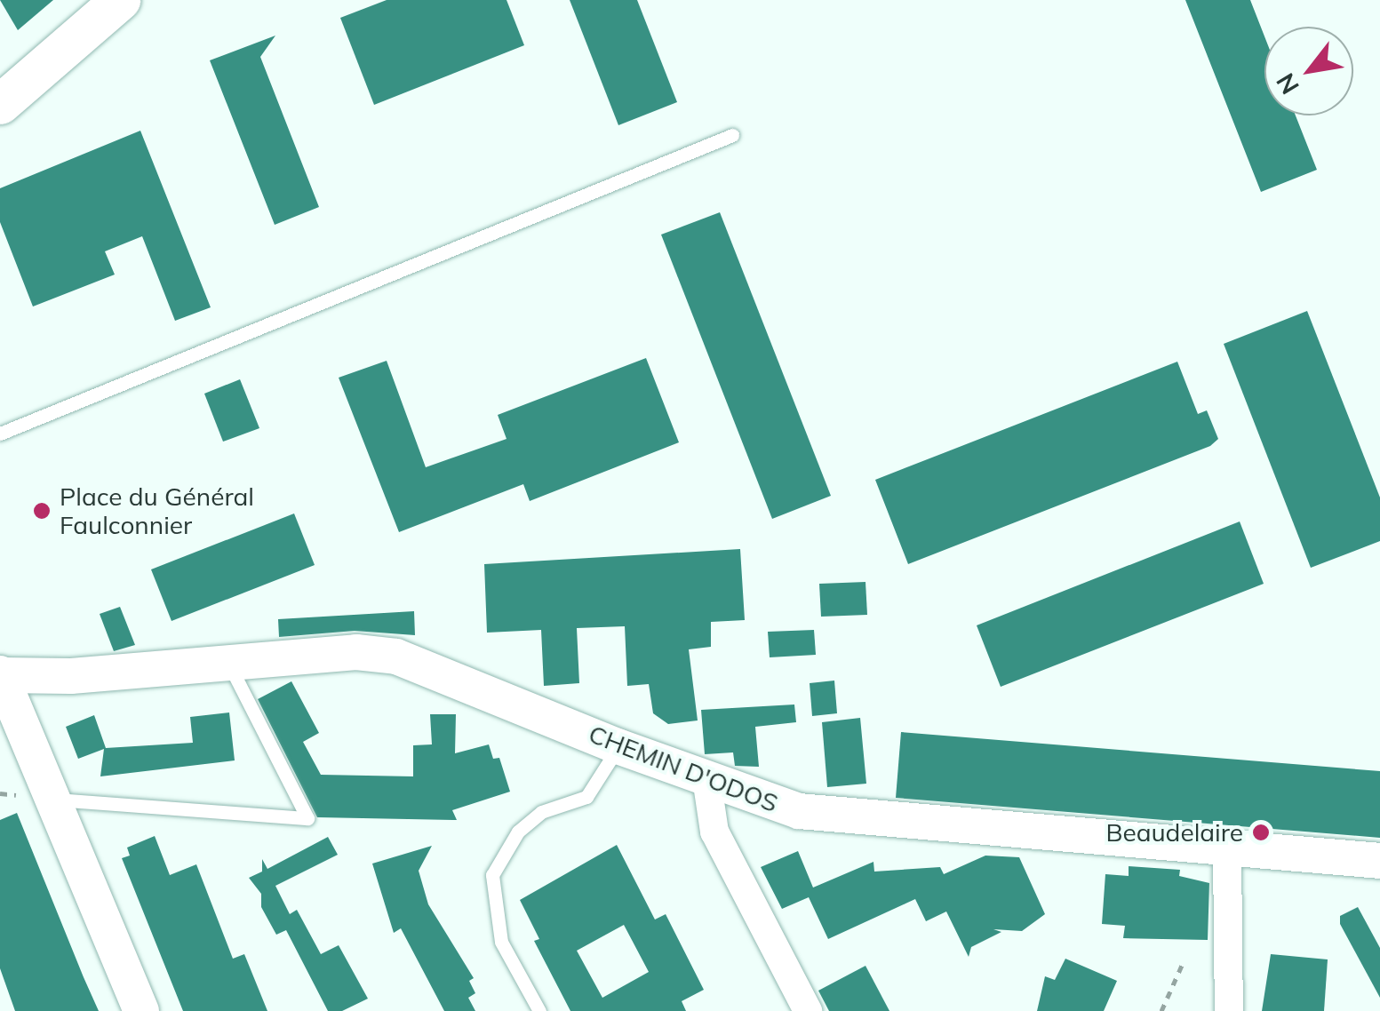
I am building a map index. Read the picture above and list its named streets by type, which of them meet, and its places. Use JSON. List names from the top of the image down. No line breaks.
{"streets":{"street":["CHEMIN D'ODOS"]},"places":["Place du Général Faulconnier","Beaudelaire"],"north":"bottom left"}
